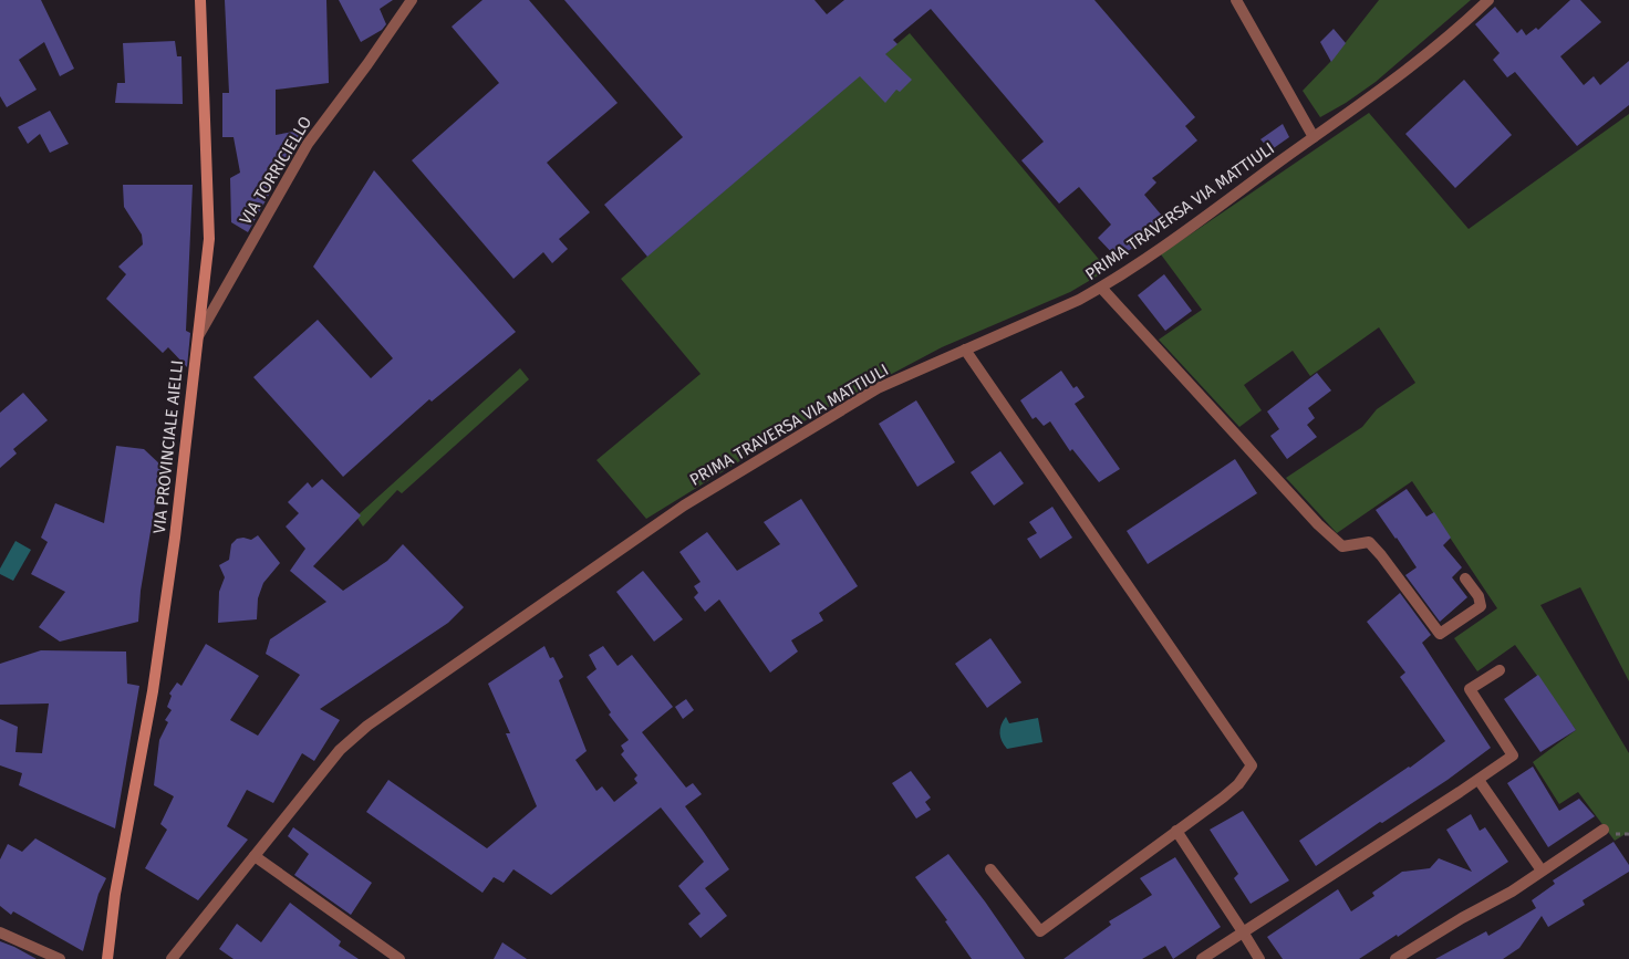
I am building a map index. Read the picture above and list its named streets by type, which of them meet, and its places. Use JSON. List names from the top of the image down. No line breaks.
{"streets":{"street":["VIA TORRICIELLO","PRIMA TRAVERSA VIA MATTIULI","VIA PROVINCIALE AIELLI"]},"crossings":[["VIA TORRICIELLO","VIA PROVINCIALE AIELLI"]]}
